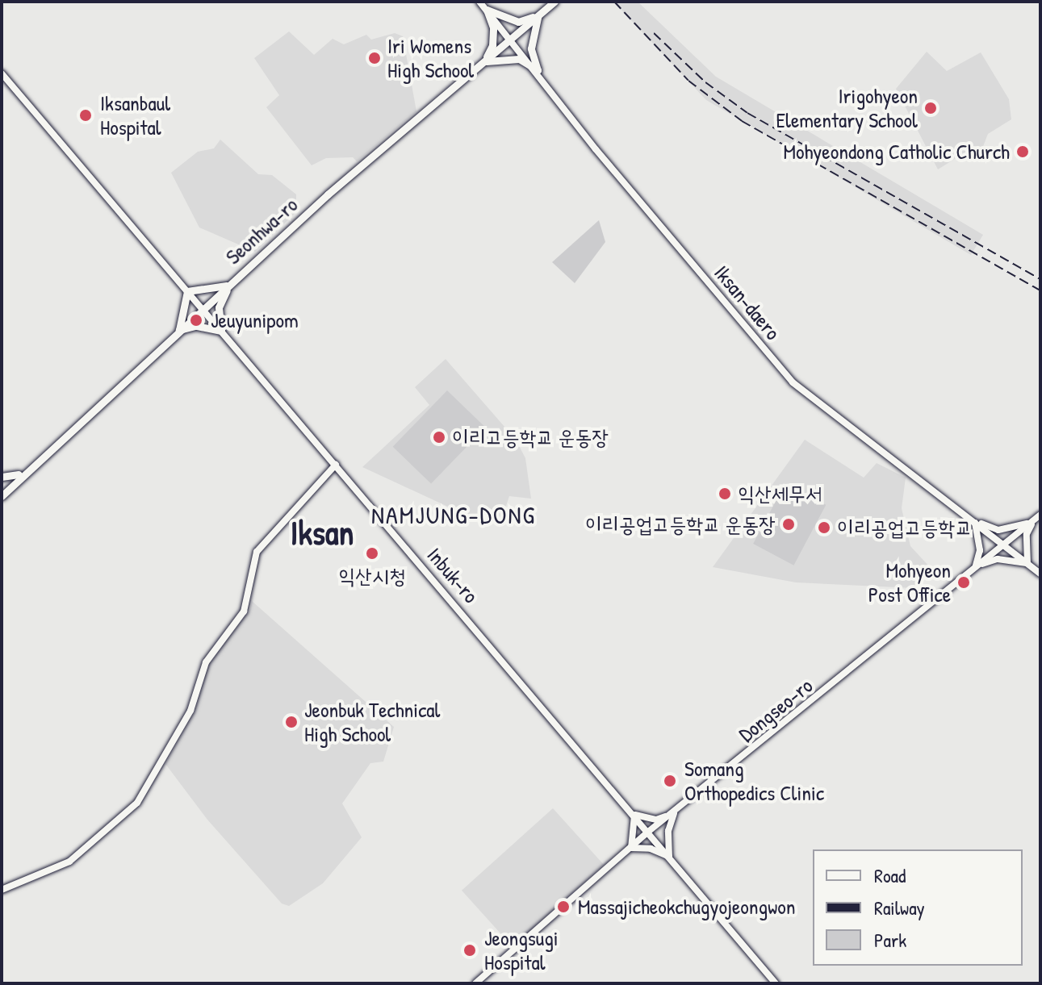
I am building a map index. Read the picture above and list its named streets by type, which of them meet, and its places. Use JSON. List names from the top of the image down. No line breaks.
{"streets":{"main road":["Seonhwa-ro"],"street":["Iksan-daero","Inbuk-ro","Dongseo-ro"]},"crossings":[["Seonhwa-ro","Iksan-daero"],["Seonhwa-ro","Inbuk-ro"],["Iksan-daero","Dongseo-ro"],["Inbuk-ro","Dongseo-ro"]],"districts":["NAMJUNG-DONG","Iksan"],"places":["Iri Womens High School","Irigohyeon Elementary School","Iksanbaul Hospital","Mohyeondong Catholic Church","Jeuyunipom","이리고등학교 운동장","익산세무서","이리공업고등학교 운동장","이리공업고등학교","익산시청","Mohyeon Post Office","Jeonbuk Technical High School","Somang Orthopedics Clinic","Massajicheokchugyojeongwon","Jeongsugi Hospital"],"legend":["Road","Railway","Park"]}
